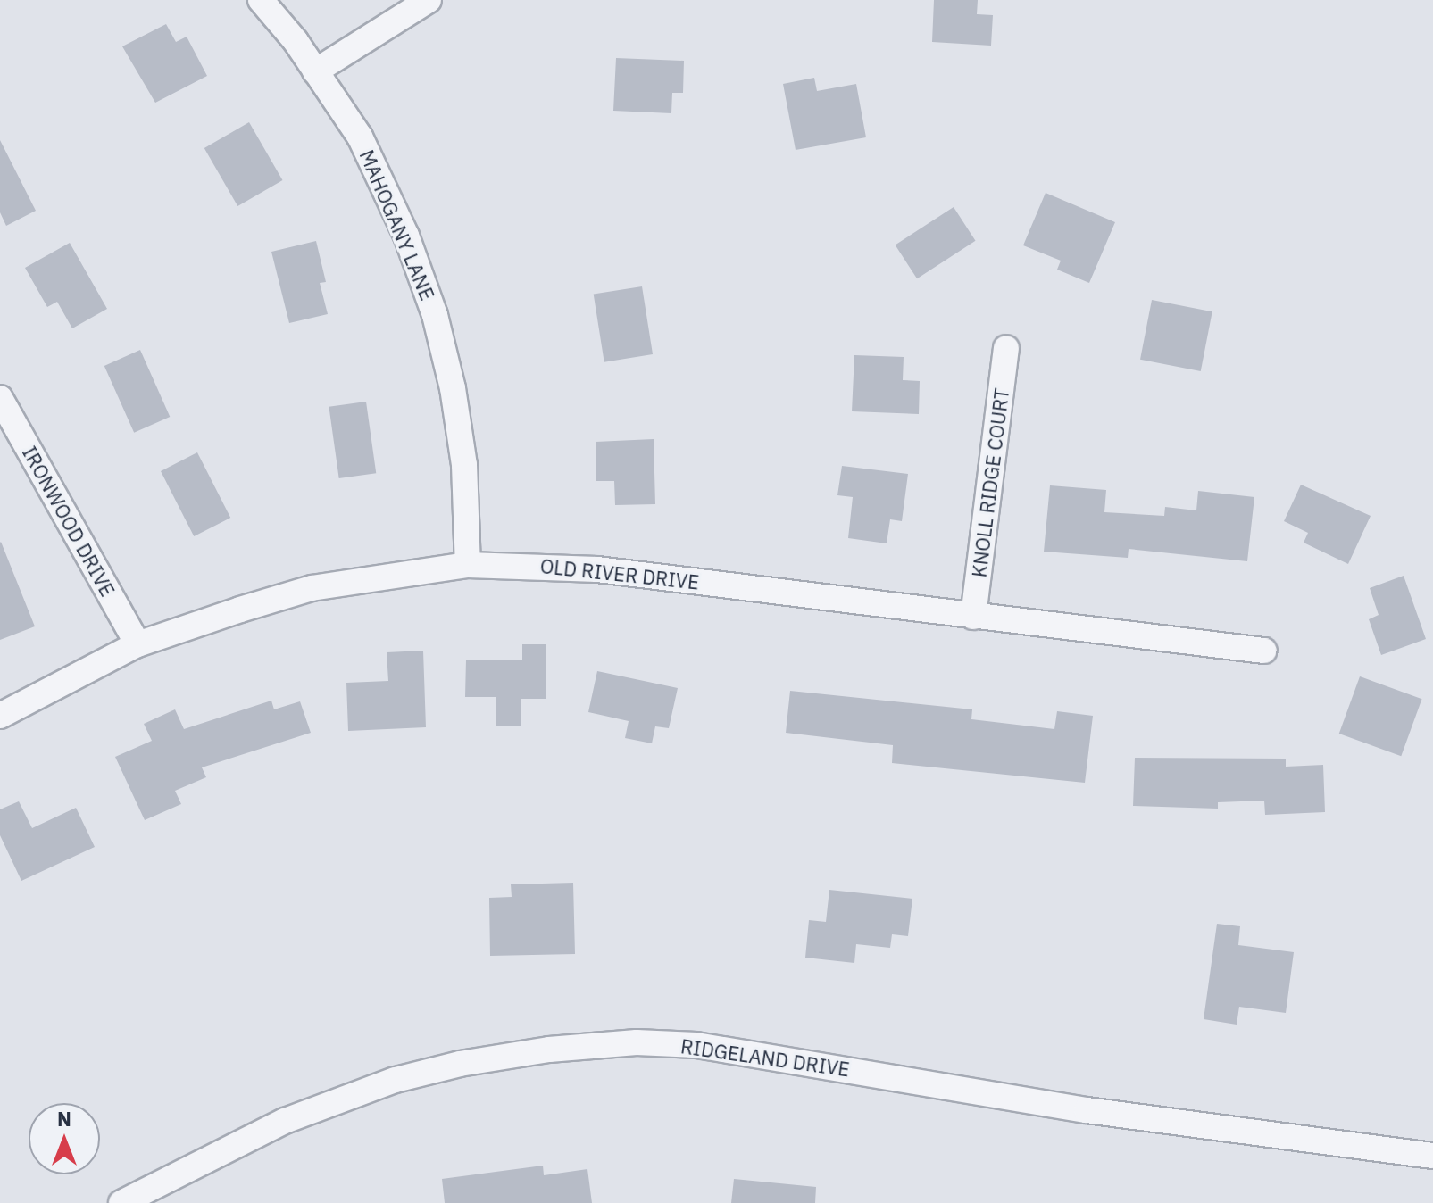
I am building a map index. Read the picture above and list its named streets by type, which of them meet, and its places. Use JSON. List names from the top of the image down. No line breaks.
{"streets":{"street":["MAHOGANY LANE","KNOLL RIDGE COURT","IRONWOOD DRIVE","OLD RIVER DRIVE","RIDGELAND DRIVE"]},"crossings":[["MAHOGANY LANE","OLD RIVER DRIVE"],["KNOLL RIDGE COURT","OLD RIVER DRIVE"],["IRONWOOD DRIVE","OLD RIVER DRIVE"]],"north":"top"}
